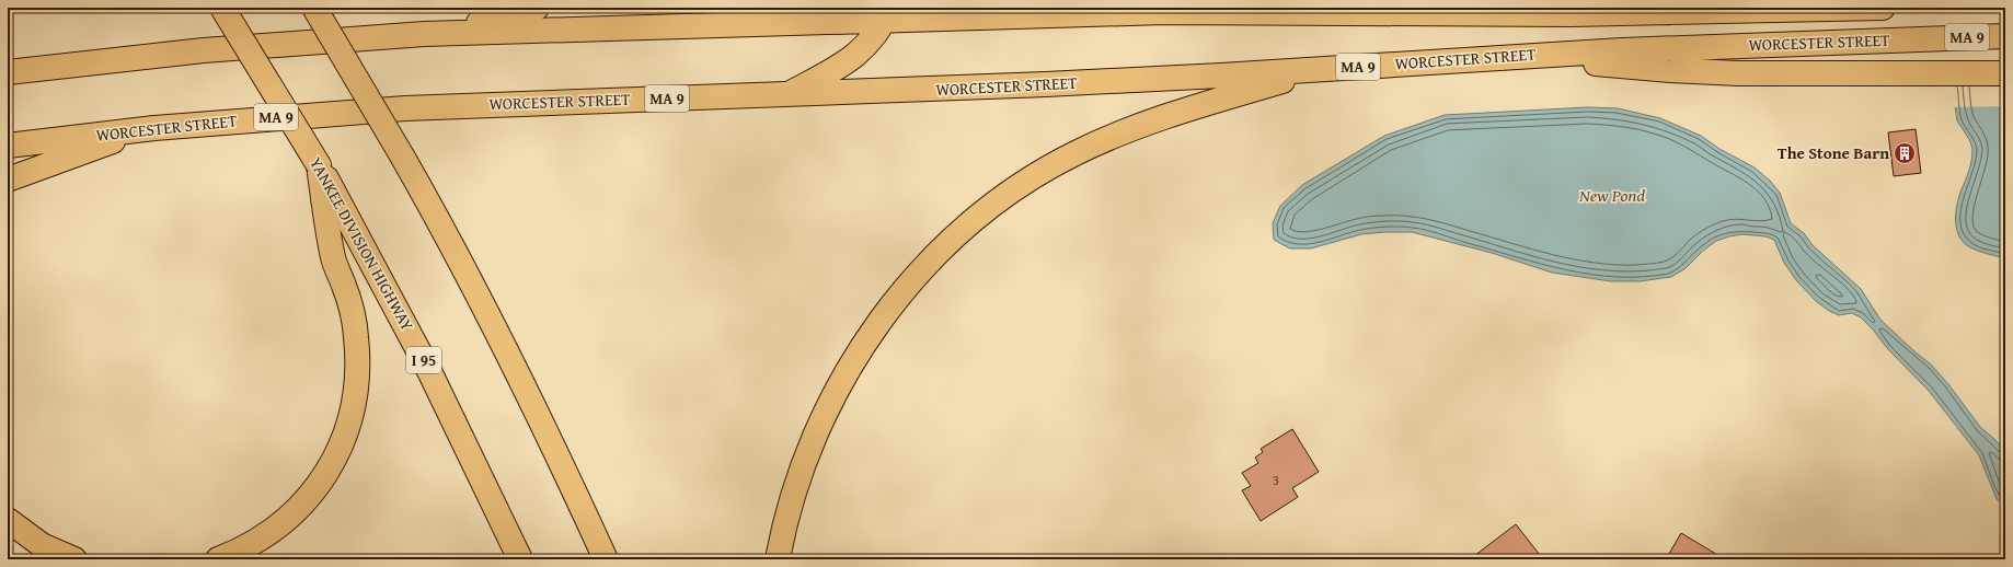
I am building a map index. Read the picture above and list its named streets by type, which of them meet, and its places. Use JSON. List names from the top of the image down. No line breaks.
{"streets":{"highway":["MA 9","WORCESTER STREET","YANKEE DIVISION HIGHWAY","I 95"]},"water":["New Pond"],"places":{"building":["The Stone Barn"]},"house_numbers":["3"]}
